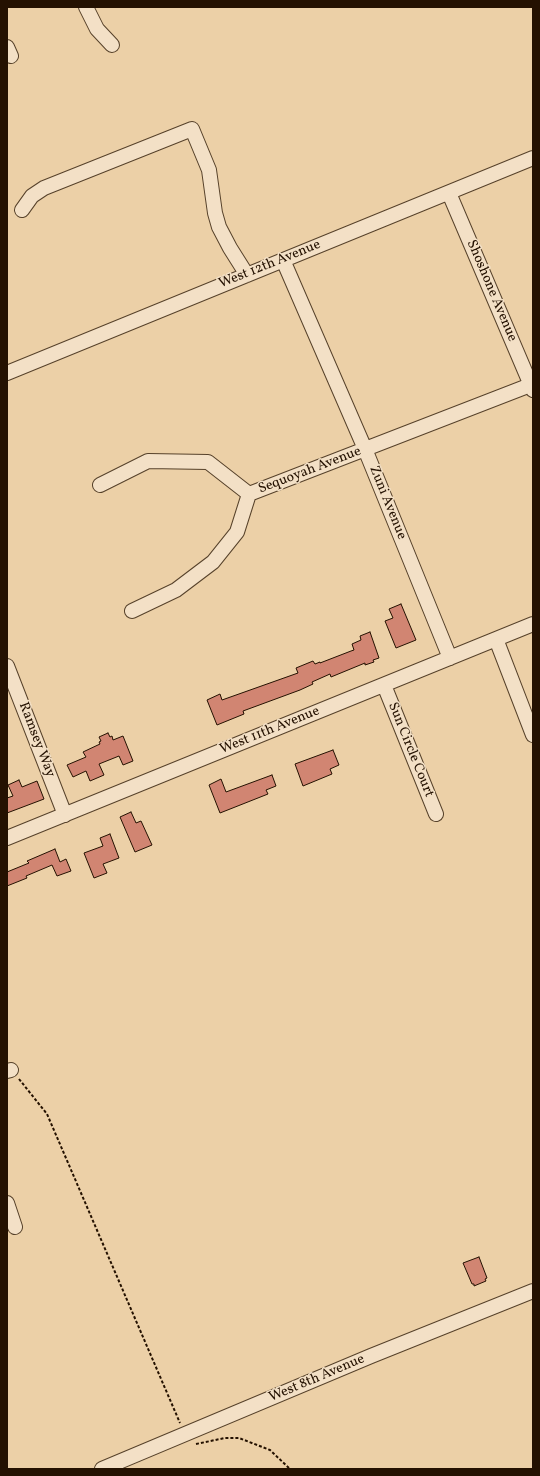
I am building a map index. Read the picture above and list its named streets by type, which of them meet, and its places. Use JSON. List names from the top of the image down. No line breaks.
{"streets":{"street":["West 12th Avenue","Shoshone Avenue","Sequoyah Avenue","Zuni Avenue","West 11th Avenue","Ramsey Way","Sun Circle Court","West 8th Avenue"]},"crossings":[["West 12th Avenue","Shoshone Avenue"],["West 12th Avenue","Zuni Avenue"],["Shoshone Avenue","Sequoyah Avenue"],["Sequoyah Avenue","Zuni Avenue"],["Zuni Avenue","West 11th Avenue"],["West 11th Avenue","Ramsey Way"],["West 11th Avenue","Sun Circle Court"]]}
